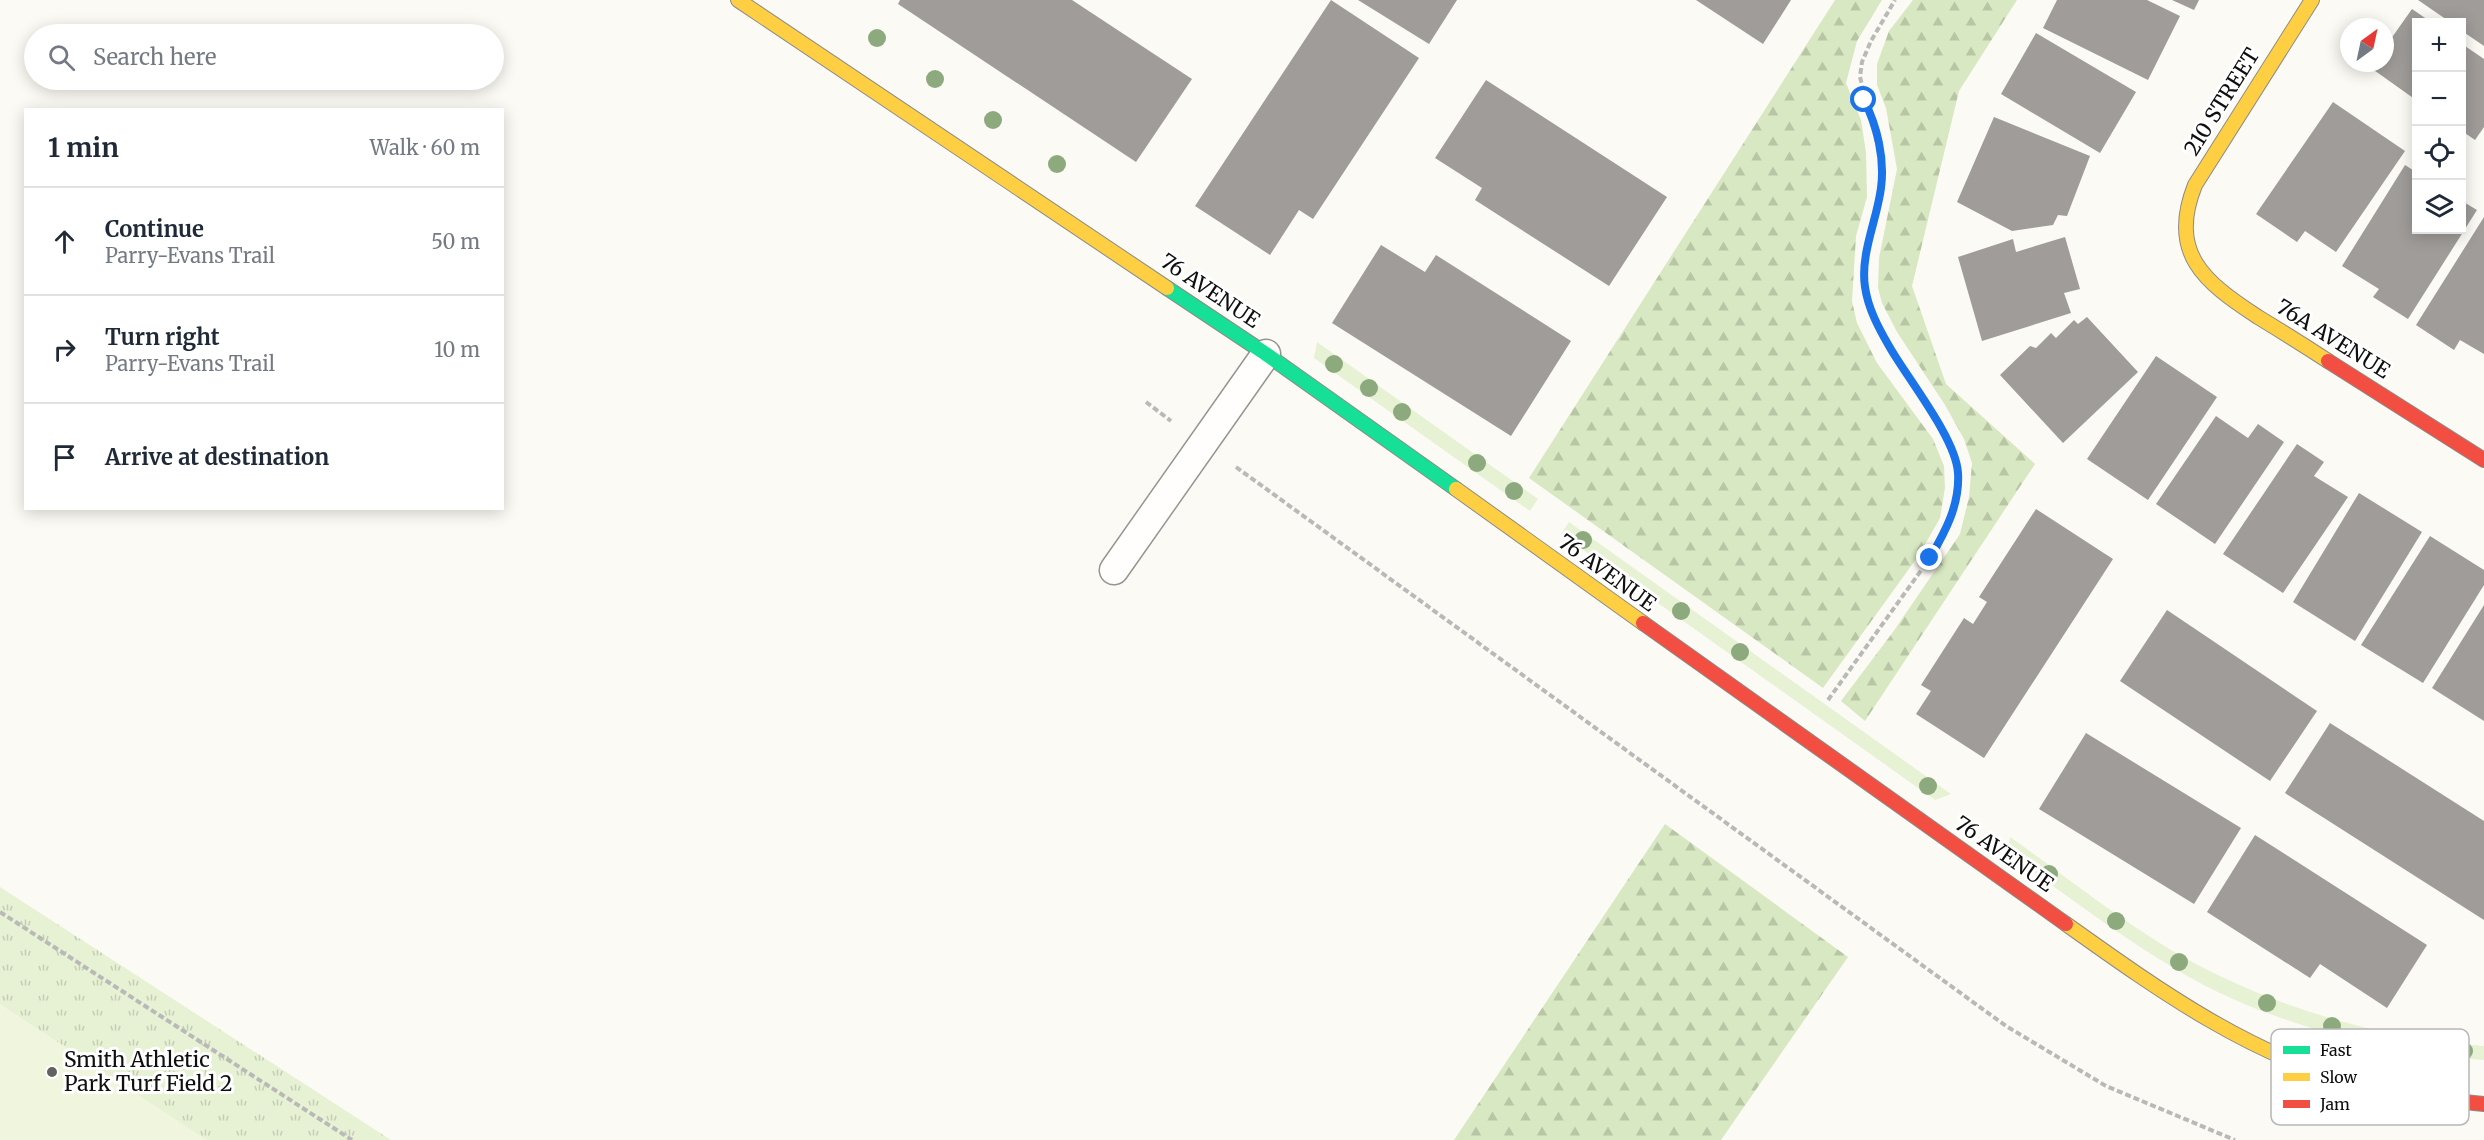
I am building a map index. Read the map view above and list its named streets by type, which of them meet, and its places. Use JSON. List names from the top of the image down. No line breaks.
{"streets":{"street":["210 STREET","76 AVENUE","76A AVENUE"]},"crossings":[["210 STREET","76A AVENUE"]],"places":["Smith Athletic Park Turf Field 2"],"legend":["Fast","Slow","Jam"],"north":"top right","page":{"map_buttons":["+","−"],"search":"Search here","heading":["1 min","Walk · 60 m"],"list":[["Continue","Parry-Evans Trail","50 m"],["Turn right","Parry-Evans Trail","10 m"],"Arrive at destination"]}}
